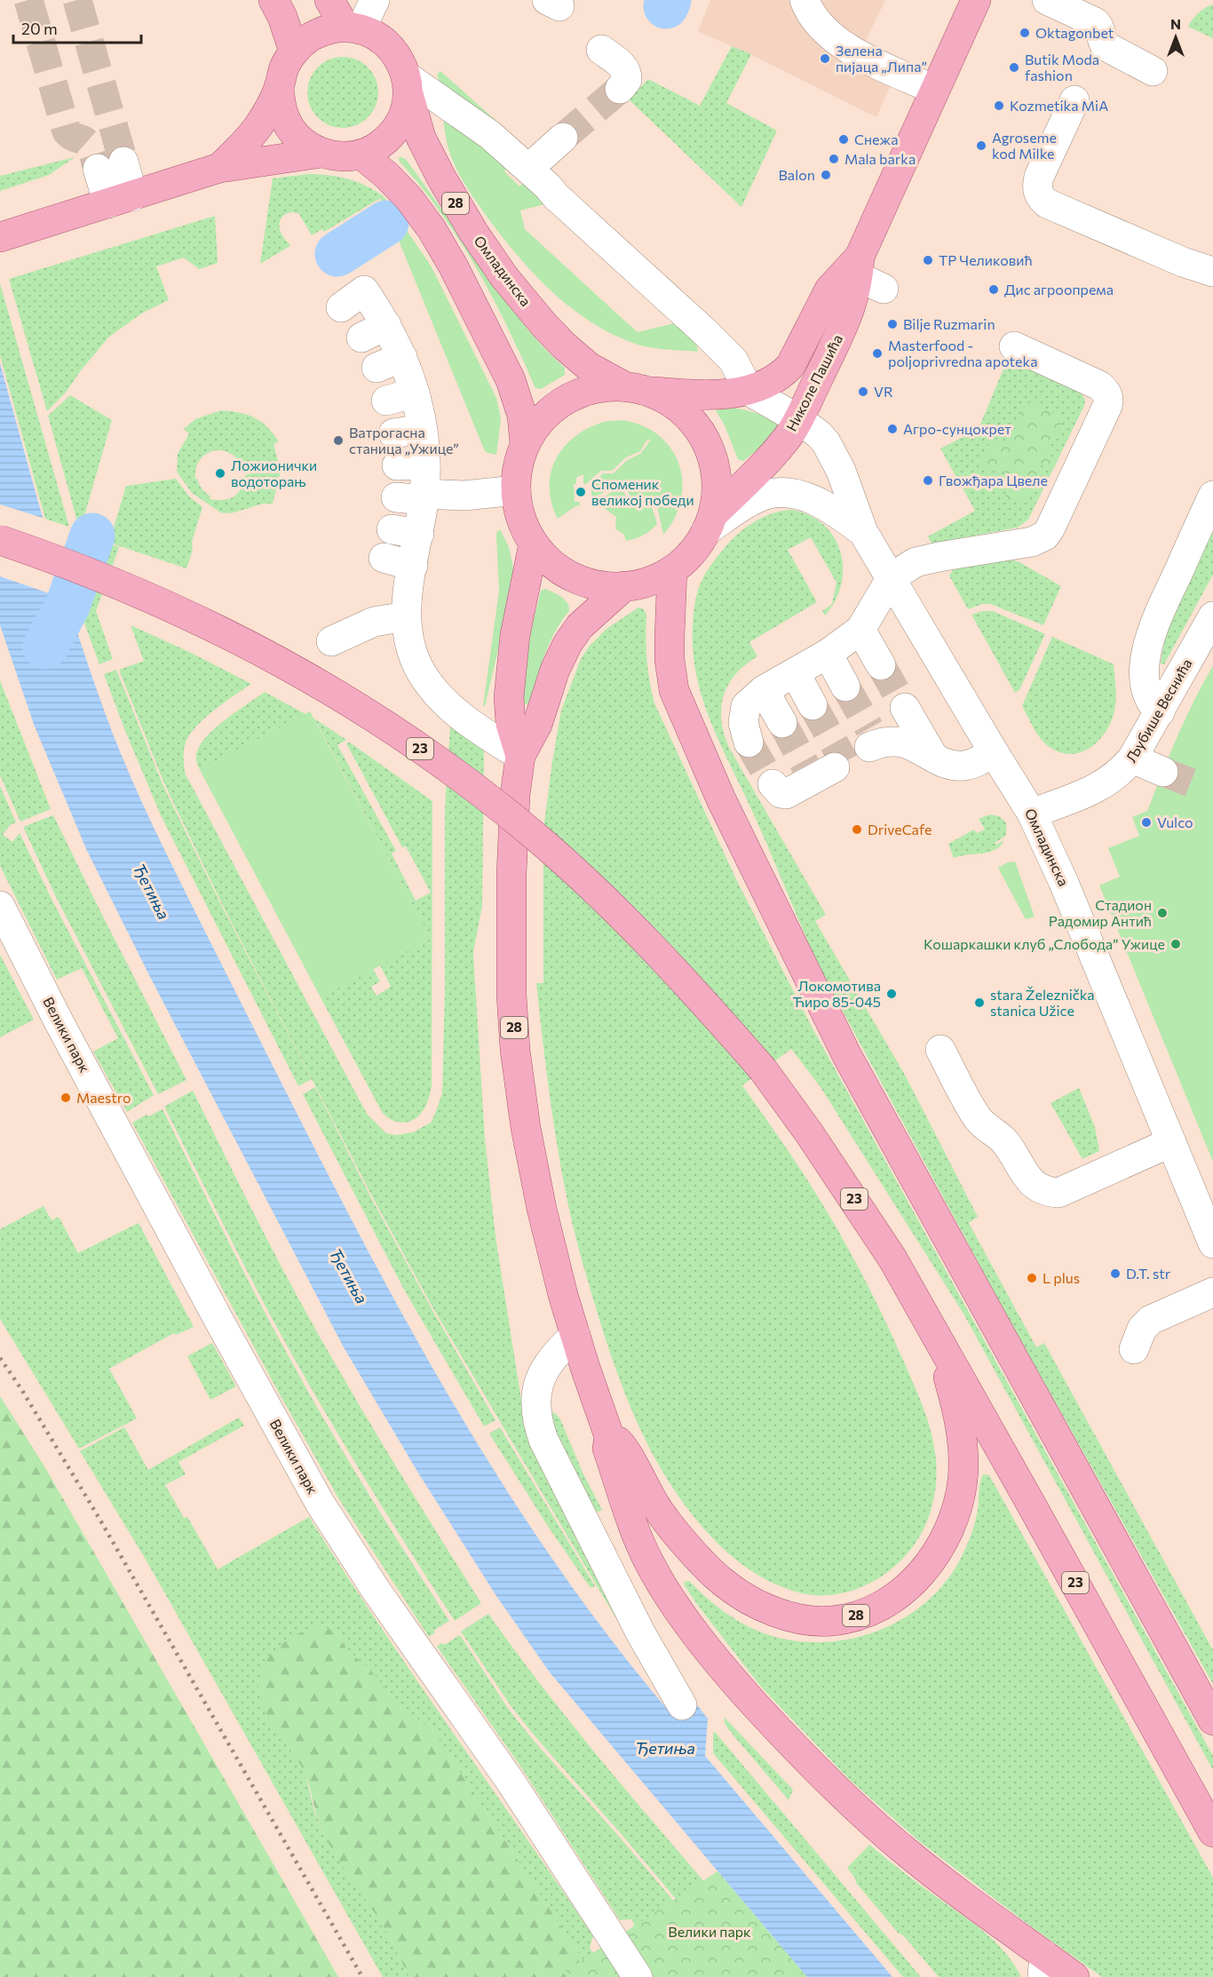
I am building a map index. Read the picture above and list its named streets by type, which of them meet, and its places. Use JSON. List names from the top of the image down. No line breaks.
{"streets":{"main road":["28","Омладинска","Николе Пашића","23"],"street":["Љубише Веснића","Велики парк"]},"crossings":[["28","23"],["Омладинска","Николе Пашића"],["Омладинска","Љубише Веснића"]],"water":["Ђетиња"],"parks":["Велики парк"],"places":["Oktagonbet","Зелена пијаца „Липа”","Butik Moda fashion","Kozmetika MiA","Снежа","Agroseme kod Milke","Mala barka","Balon","ТР Челиковић","Дис агроопрема","Bilje Ruzmarin","Masterfood - poljoprivredna apoteka","VR","Агро-сунцокрет","Ватрогасна станица „Ужице”","Ложионички водоторањ","Гвожђара Цвеле","Споменик великој победи","Vulco","DriveCafe","Стадион Радомир Антић","Кошаркашки клуб „Слобода” Ужице","Локомотива Ћиро 85-045","stara Železnička stanica Užice","Maestro","D.T. str","L plus"],"scale_bar":"20 m","north":"top"}
